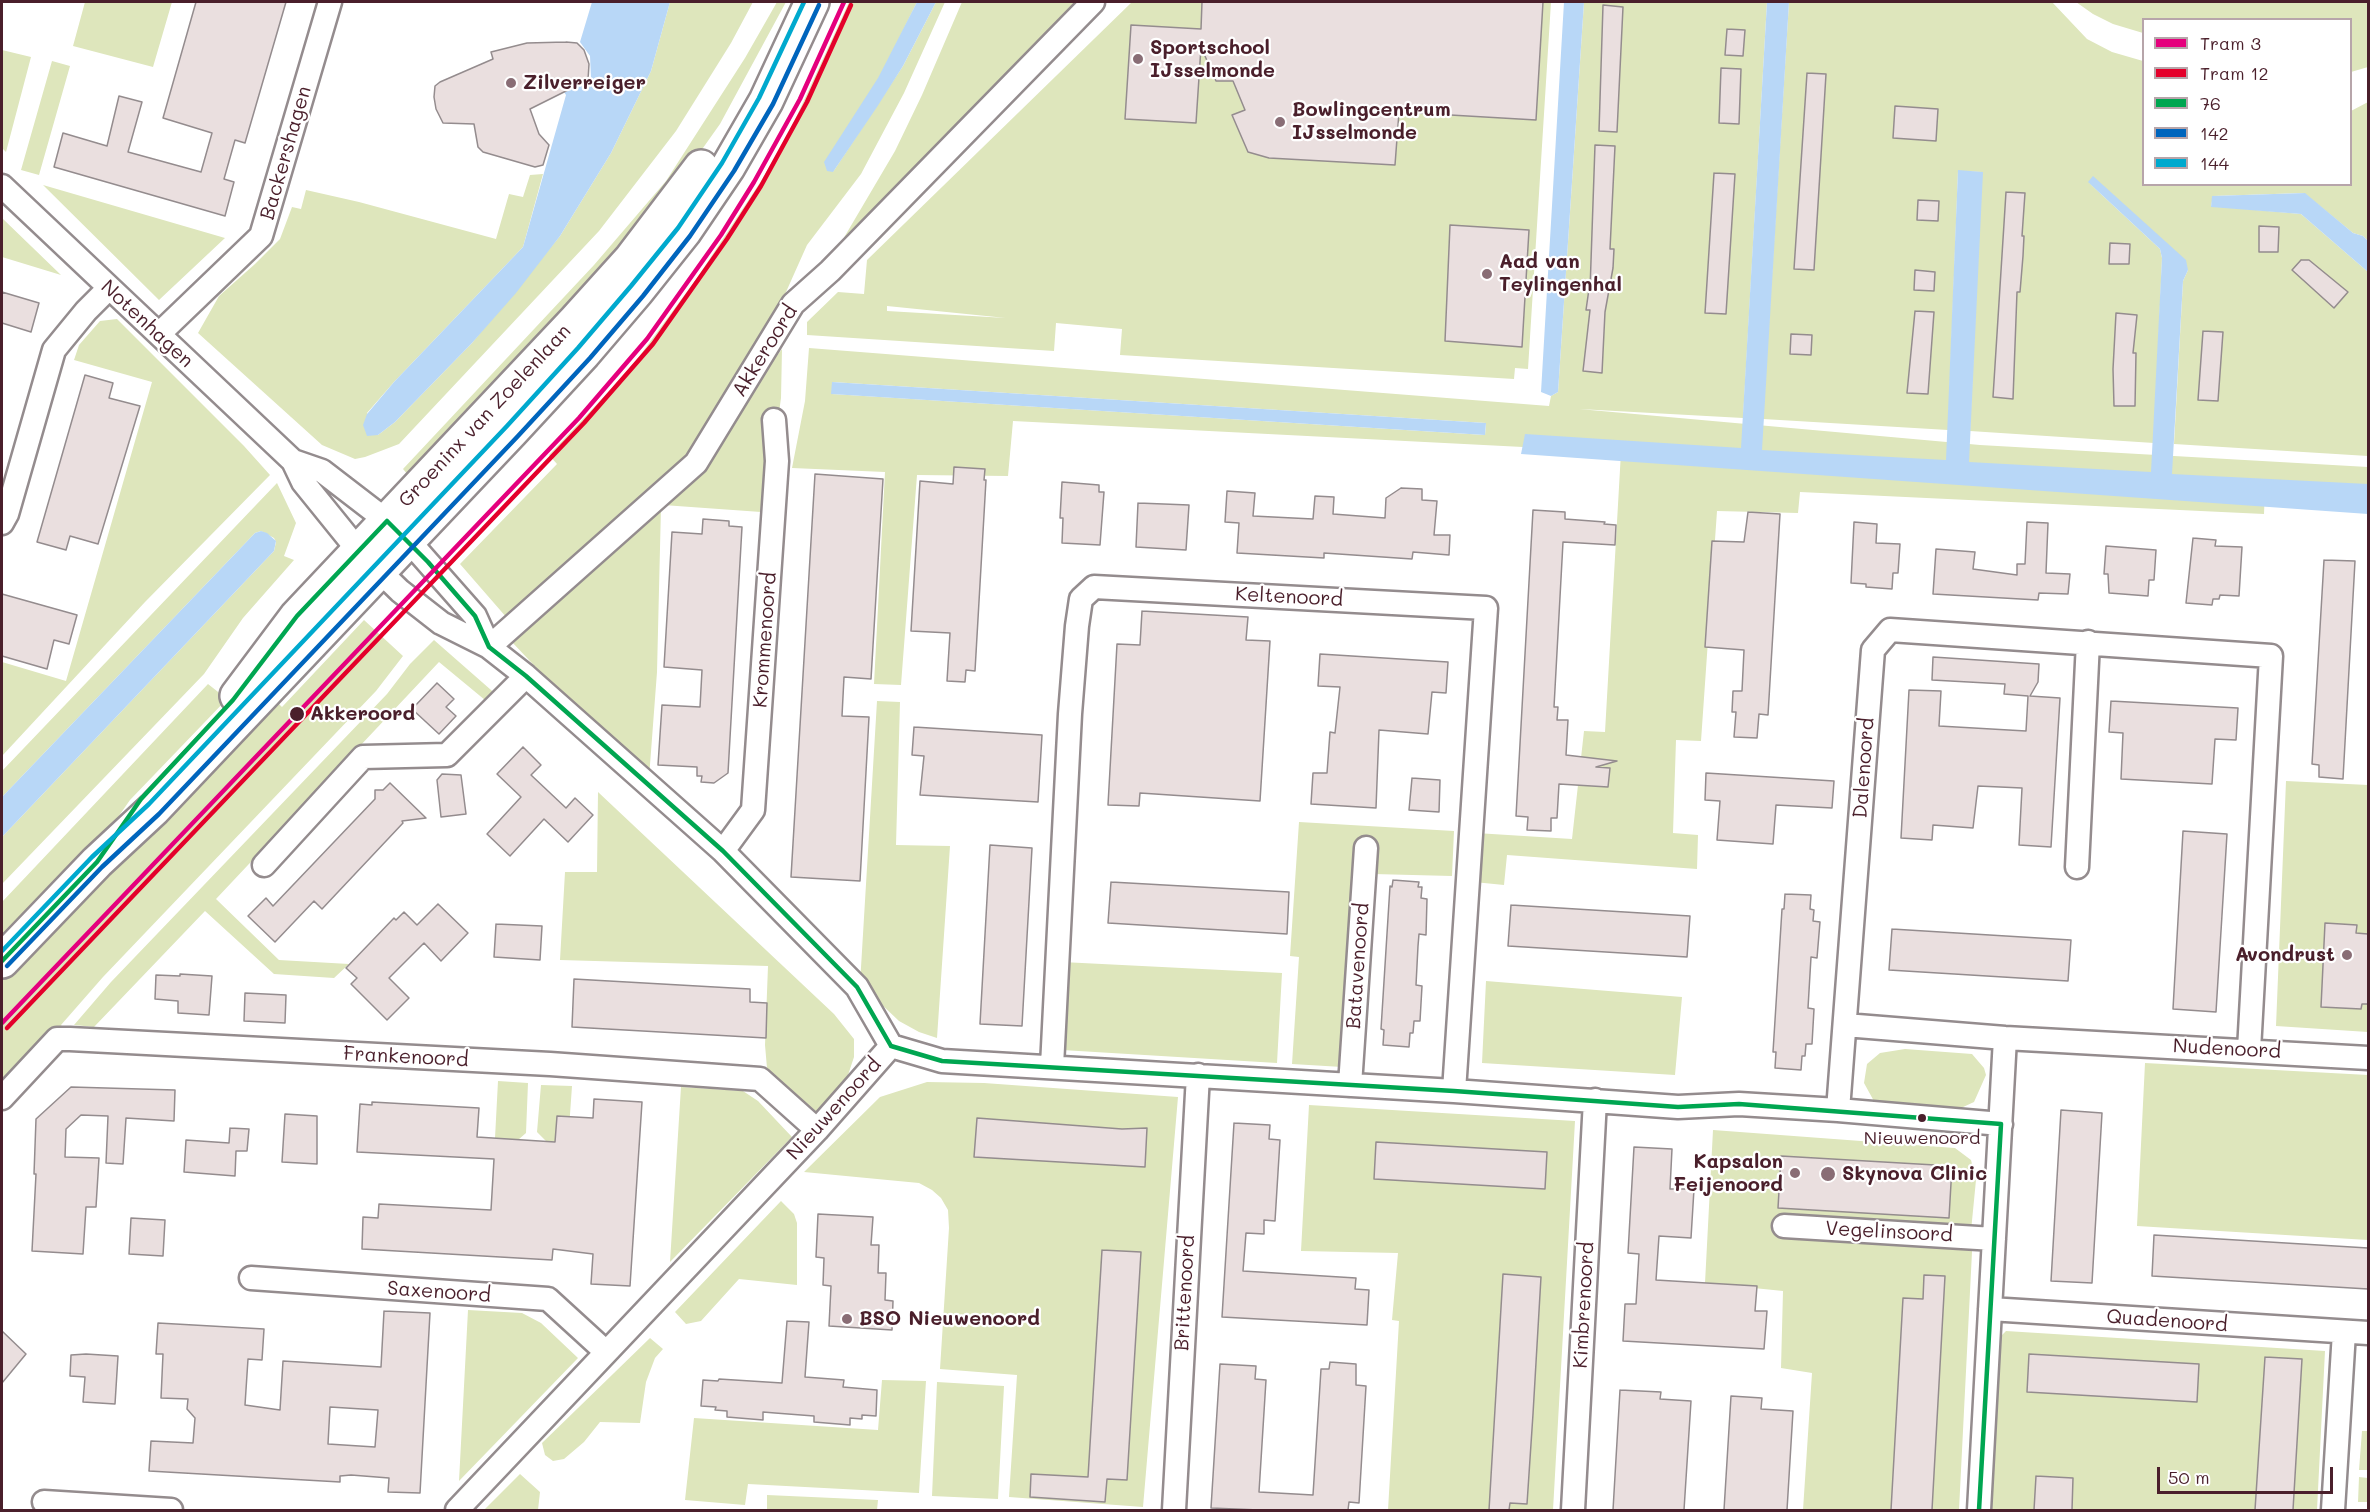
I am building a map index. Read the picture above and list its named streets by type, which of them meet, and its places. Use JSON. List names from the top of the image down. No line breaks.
{"streets":{"main road":["Groeninx van Zoelenlaan"],"street":["Backershagen","Notenhagen","Akkeroord","Keltenoord","Krommenoord","Dalenoord","Batavenoord","Nudenoord","Frankenoord","Nieuwenoord","Vegelinsoord","Saxenoord","Brittenoord","Kimbrenoord","Quadenoord"]},"crossings":[["Backershagen","Notenhagen"],["Notenhagen","Groeninx van Zoelenlaan"],["Keltenoord","Nieuwenoord"],["Dalenoord","Nudenoord"],["Dalenoord","Nieuwenoord"],["Batavenoord","Nieuwenoord"],["Frankenoord","Nieuwenoord"],["Nieuwenoord","Saxenoord"],["Nieuwenoord","Brittenoord"],["Nieuwenoord","Kimbrenoord"]],"places":["Sportschool IJsselmonde","Zilverreiger","Bowlingcentrum IJsselmonde","Aad van Teylingenhal","Akkeroord","Avondrust","Nieuwenoord","Kapsalon Feijenoord","Skynova Clinic","BSO Nieuwenoord"],"lines":["tram line 3","transit line 144","tram line 12","transit line 142","transit line 76"],"legend":["Tram 3","Tram 12","76","142","144"],"scale_bar":"50 m"}
